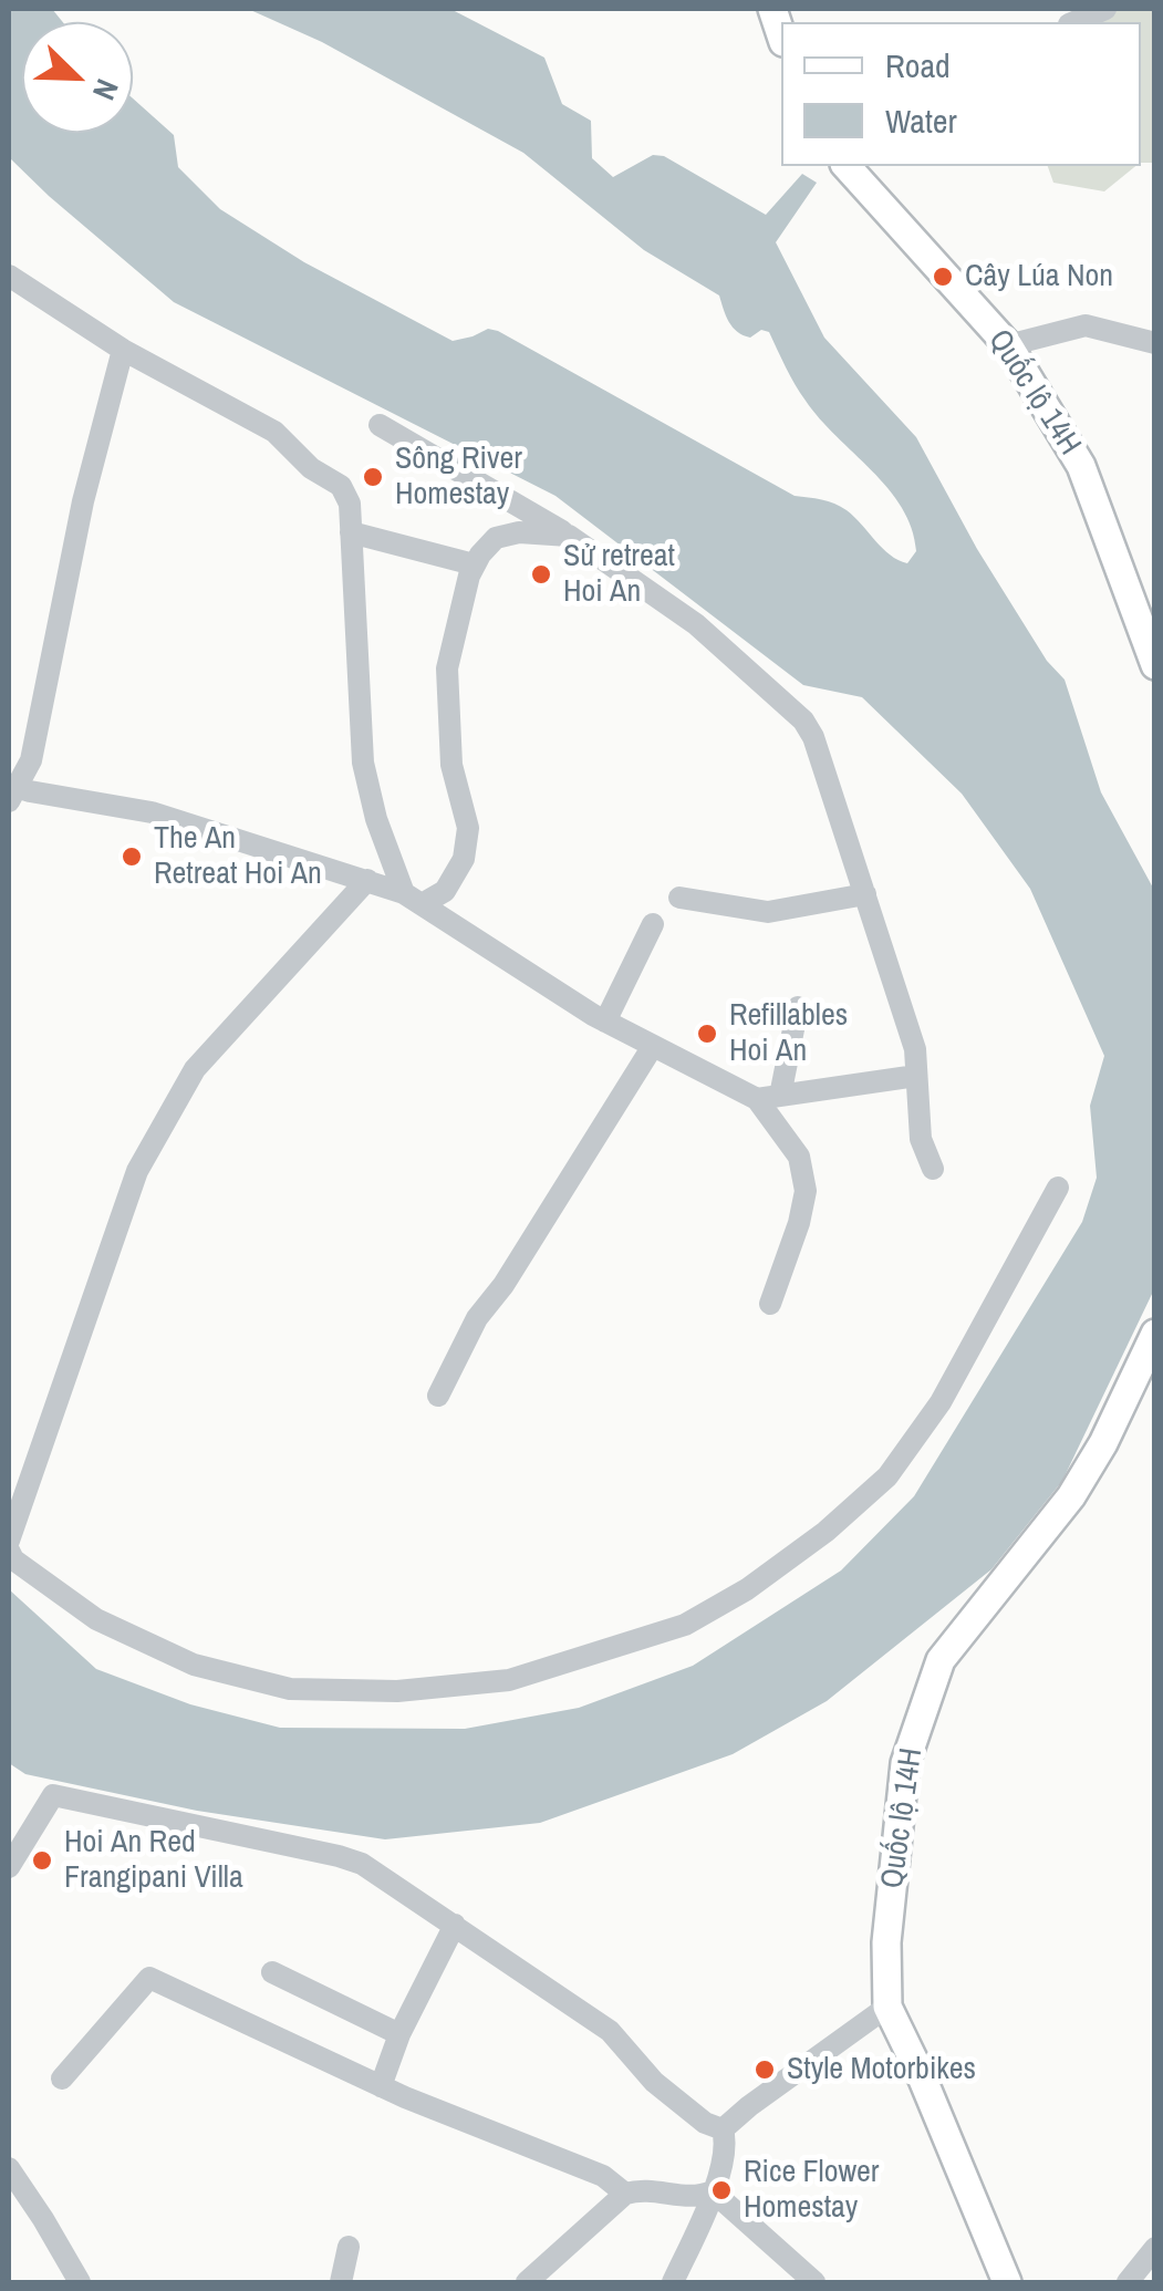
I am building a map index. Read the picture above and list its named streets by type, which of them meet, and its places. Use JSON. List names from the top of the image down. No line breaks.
{"streets":{"main road":["Quốc lộ 14H"]},"places":["Cây Lúa Non","Sông River Homestay","Sử retreat Hoi An","The An Retreat Hoi An","Refillables Hoi An","Hoi An Red Frangipani Villa","Style Motorbikes","Rice Flower Homestay"],"legend":["Road","Water"],"north":"bottom right"}
